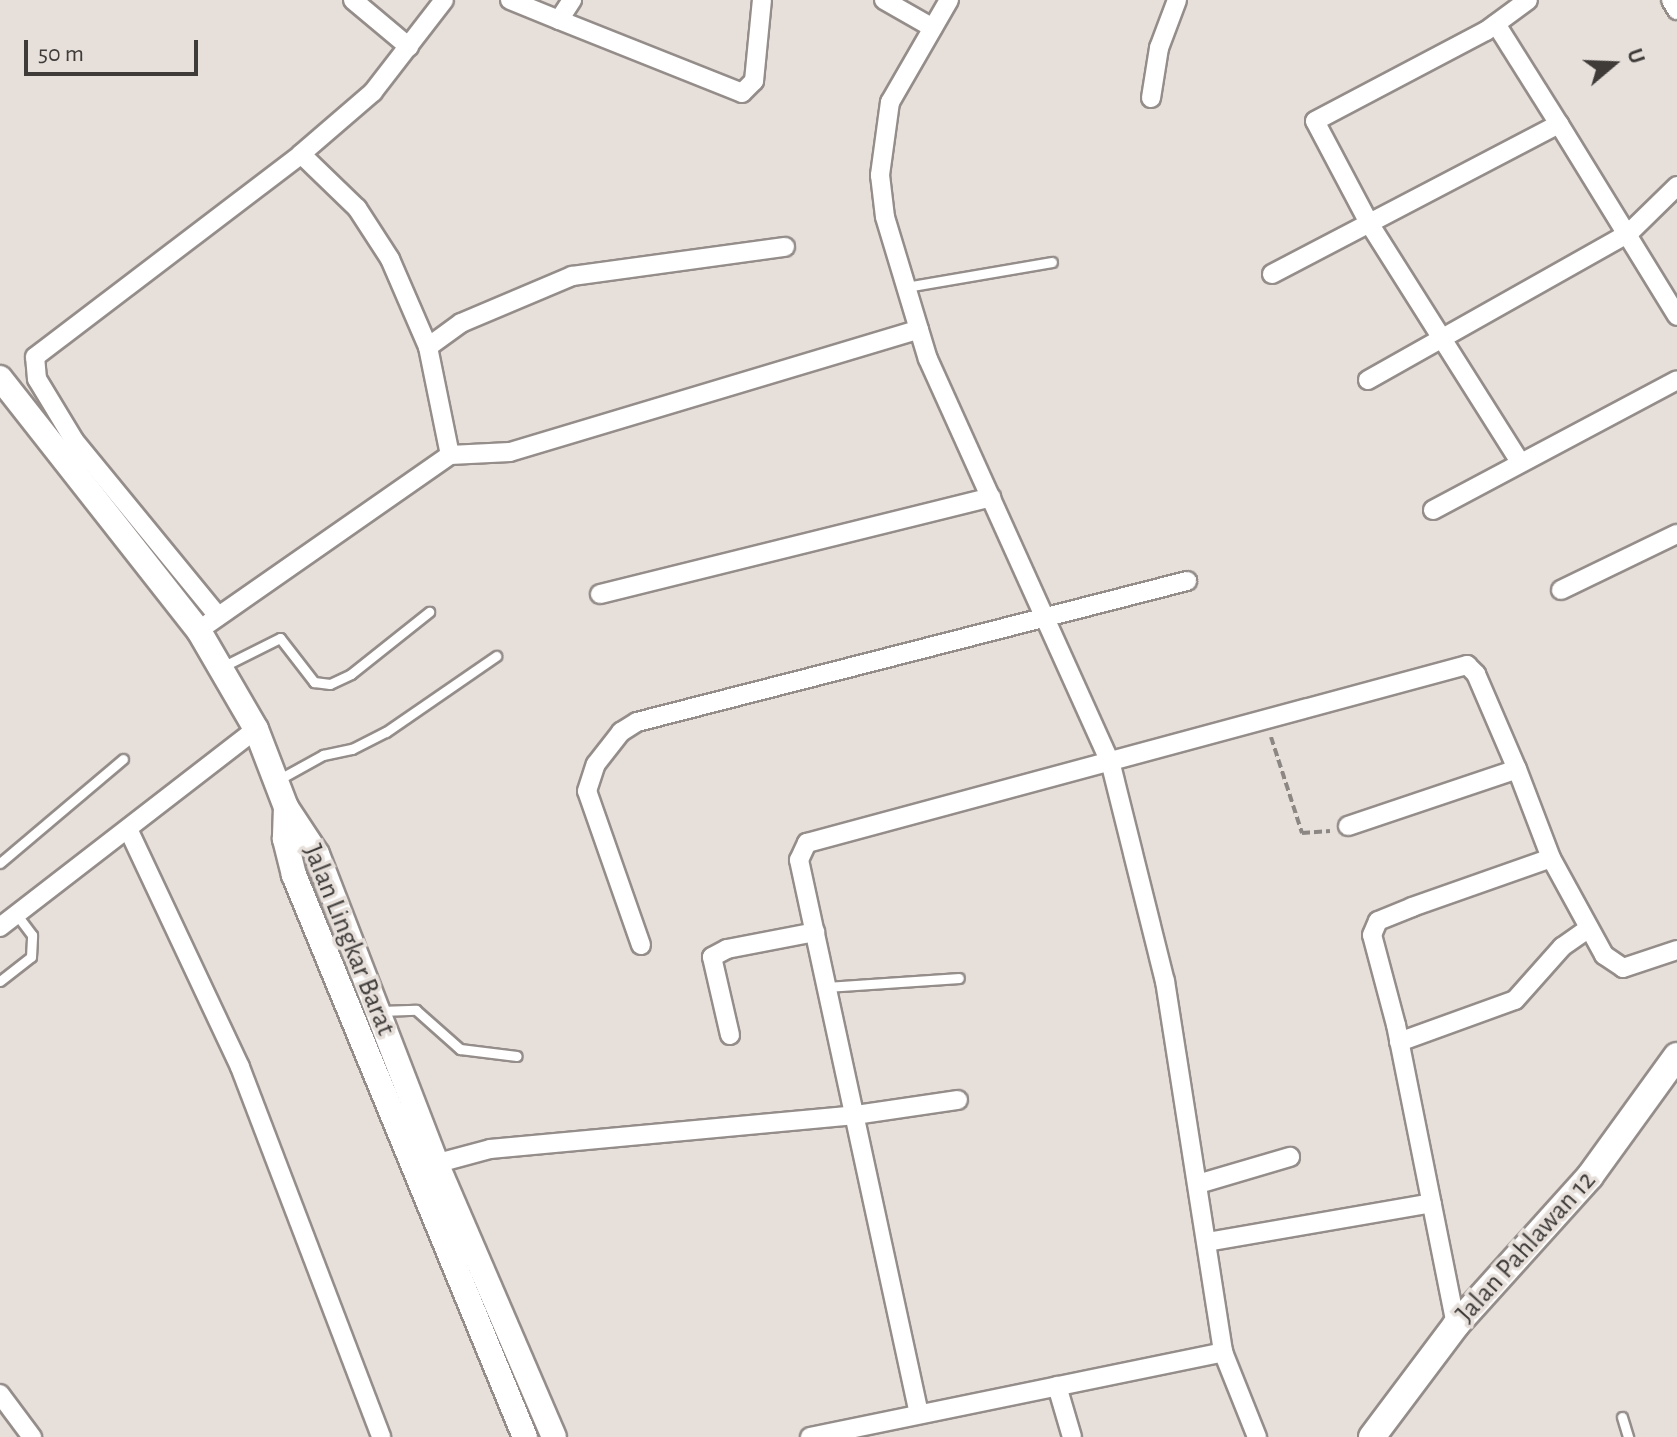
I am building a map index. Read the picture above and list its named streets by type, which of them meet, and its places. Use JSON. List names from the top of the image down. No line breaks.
{"streets":{"main road":["Jalan Pahlawan 12"],"street":["Jalan Lingkar Barat"]},"scale_bar":"50 m","north":"right"}
